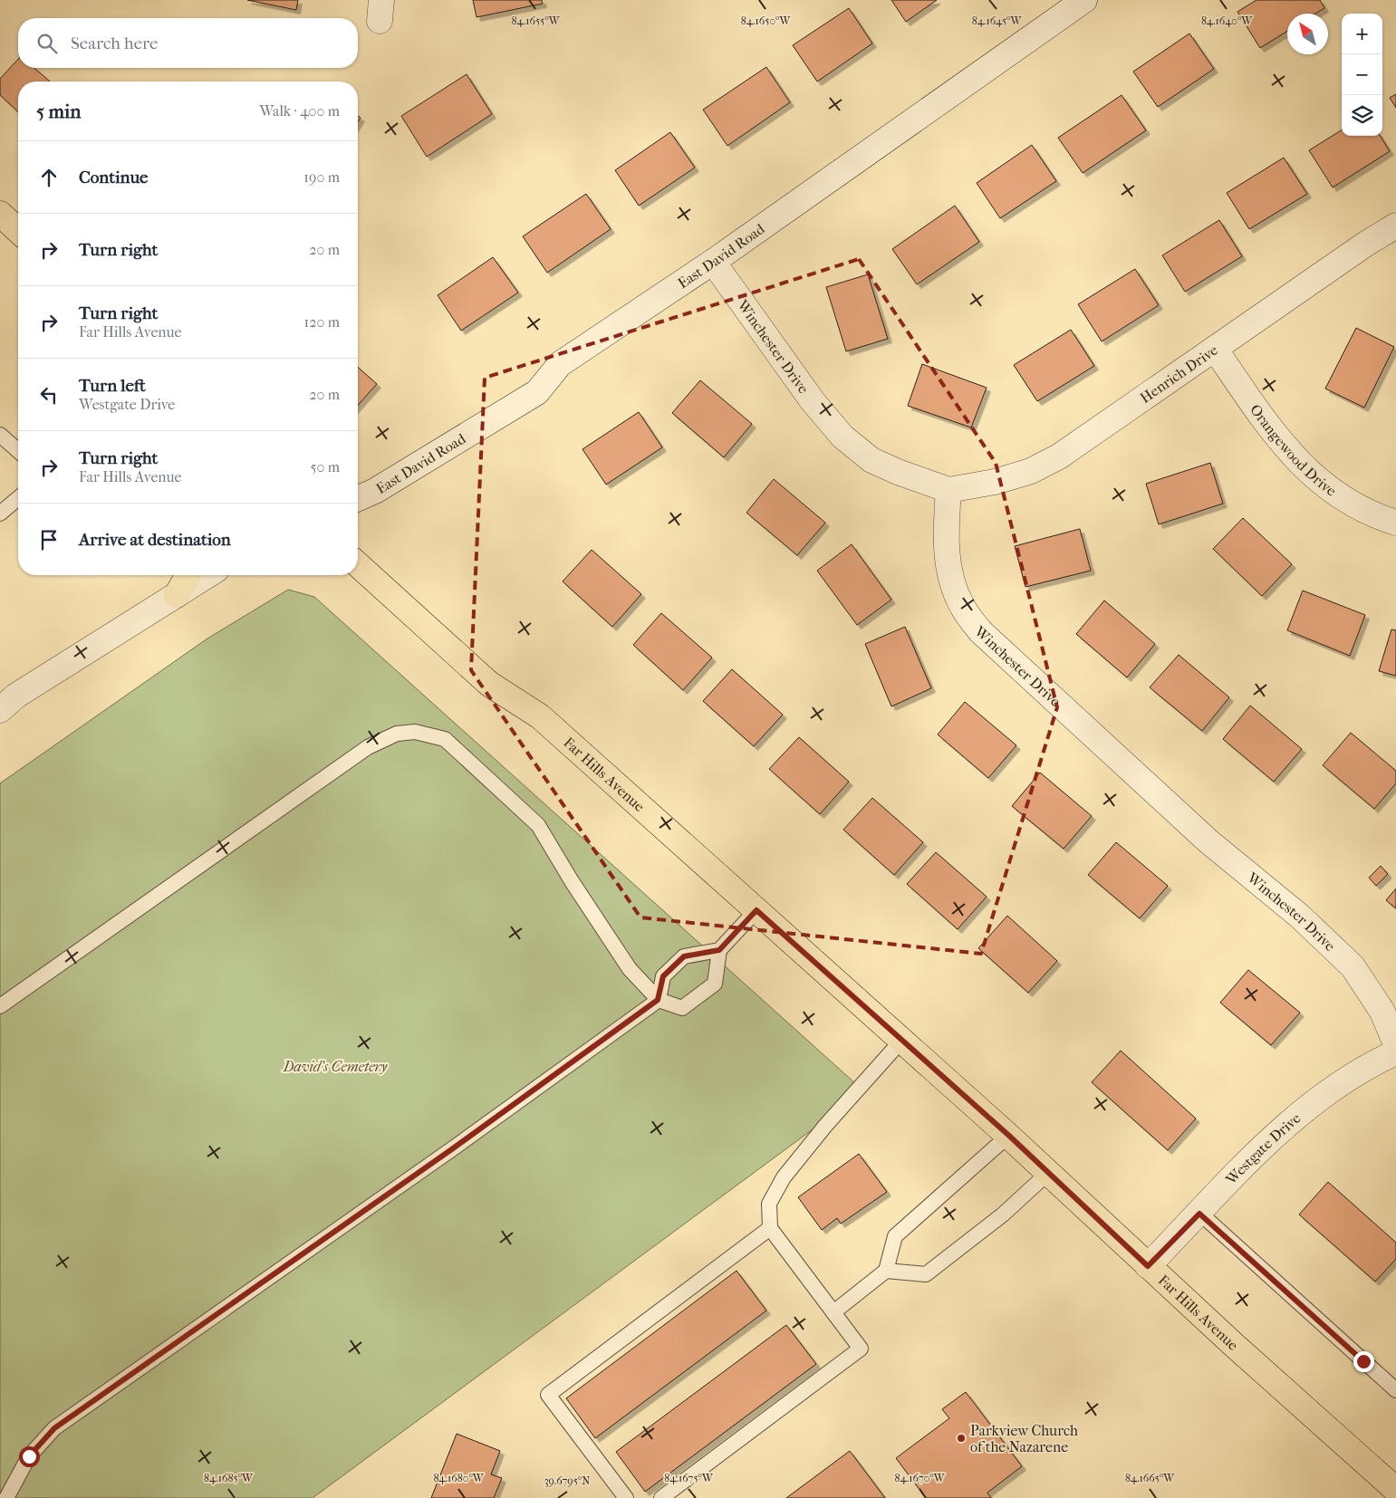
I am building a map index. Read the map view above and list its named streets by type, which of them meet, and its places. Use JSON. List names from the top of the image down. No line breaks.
{"streets":{"main road":["Far Hills Avenue"],"street":["East David Road","Winchester Drive","Henrich Drive","Orangewood Drive","Westgate Drive"]},"crossings":[["East David Road","Winchester Drive"],["Winchester Drive","Henrich Drive"],["Henrich Drive","Orangewood Drive"],["Far Hills Avenue","Westgate Drive"]],"parks":["David's Cemetery"],"places":["Parkview Church of the Nazarene"],"north":"top left","page":{"map_buttons":["+","−"],"search":"Search here","heading":["5 min","Walk · 400 m"],"list":[["Continue","190 m"],["Turn right","20 m"],["Turn right","Far Hills Avenue","120 m"],["Turn left","Westgate Drive","20 m"],["Turn right","Far Hills Avenue","50 m"],"Arrive at destination"]},"coordinates":["84.1655°W","84.1650°W","84.1645°W","84.1640°W","84.1685°W","84.1680°W","84.1675°W","84.1670°W","84.1665°W","39.6795°N"]}
